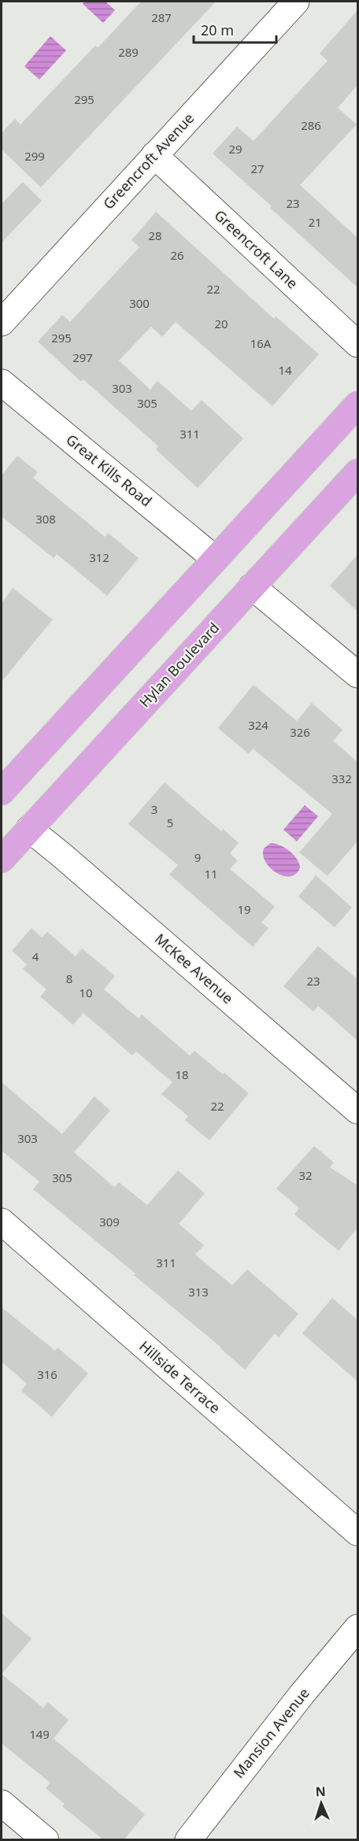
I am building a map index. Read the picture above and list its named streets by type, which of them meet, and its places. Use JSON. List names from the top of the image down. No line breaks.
{"streets":{"main road":["Hylan Boulevard"],"street":["Greencroft Avenue","Greencroft Lane","Great Kills Road","McKee Avenue","Hillside Terrace","Mansion Avenue"]},"crossings":[["Greencroft Avenue","Greencroft Lane"],["Hylan Boulevard","McKee Avenue"]],"house_numbers":["287","289","295","286","29","299","27","23","21","28","26","22","300","20","295","16A","297","14","303","305","311","308","312","324","326","332","3","5","9","11","19","4","8","23","10","18","22","303","32","305","309","311","313","316","149"],"scale_bar":"20 m","north":"top"}
